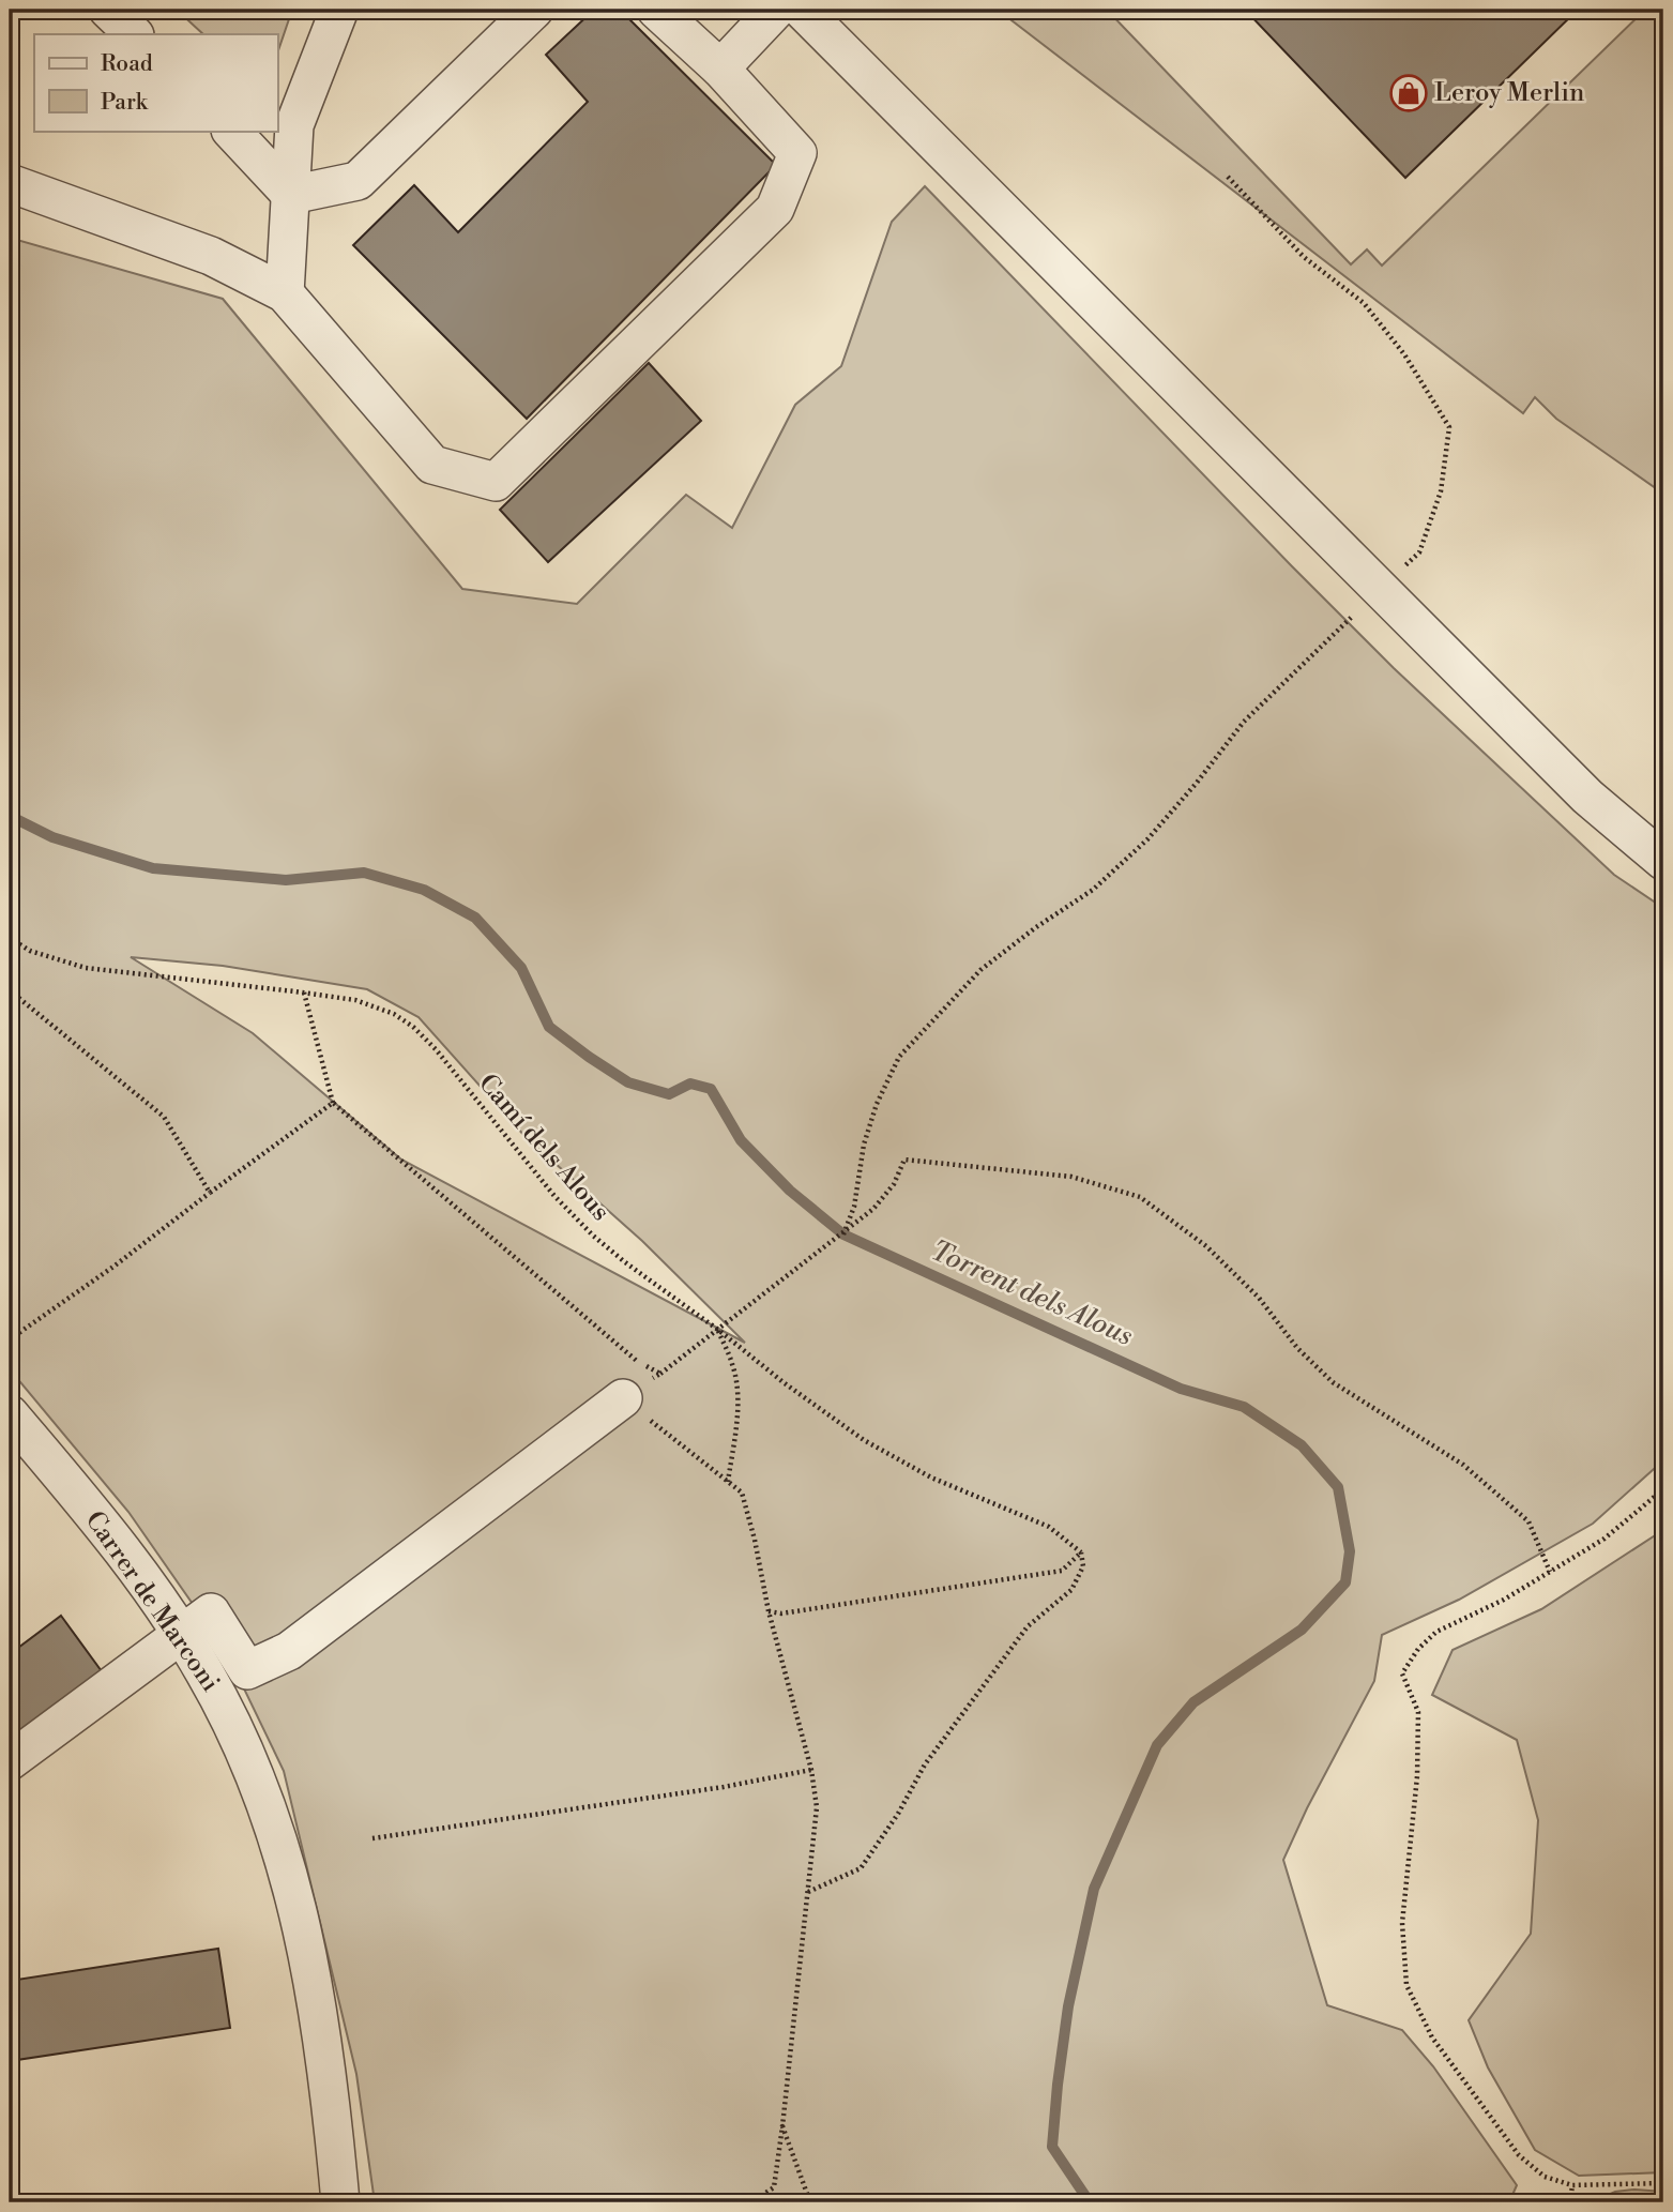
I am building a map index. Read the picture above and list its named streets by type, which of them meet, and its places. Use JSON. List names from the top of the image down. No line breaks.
{"streets":{"street":["Carrer de Marconi"],"path":["Camí dels Alous"]},"water":["Torrent dels Alous"],"places":{"shop":["Leroy Merlin"]},"legend":["Road","Park"]}
